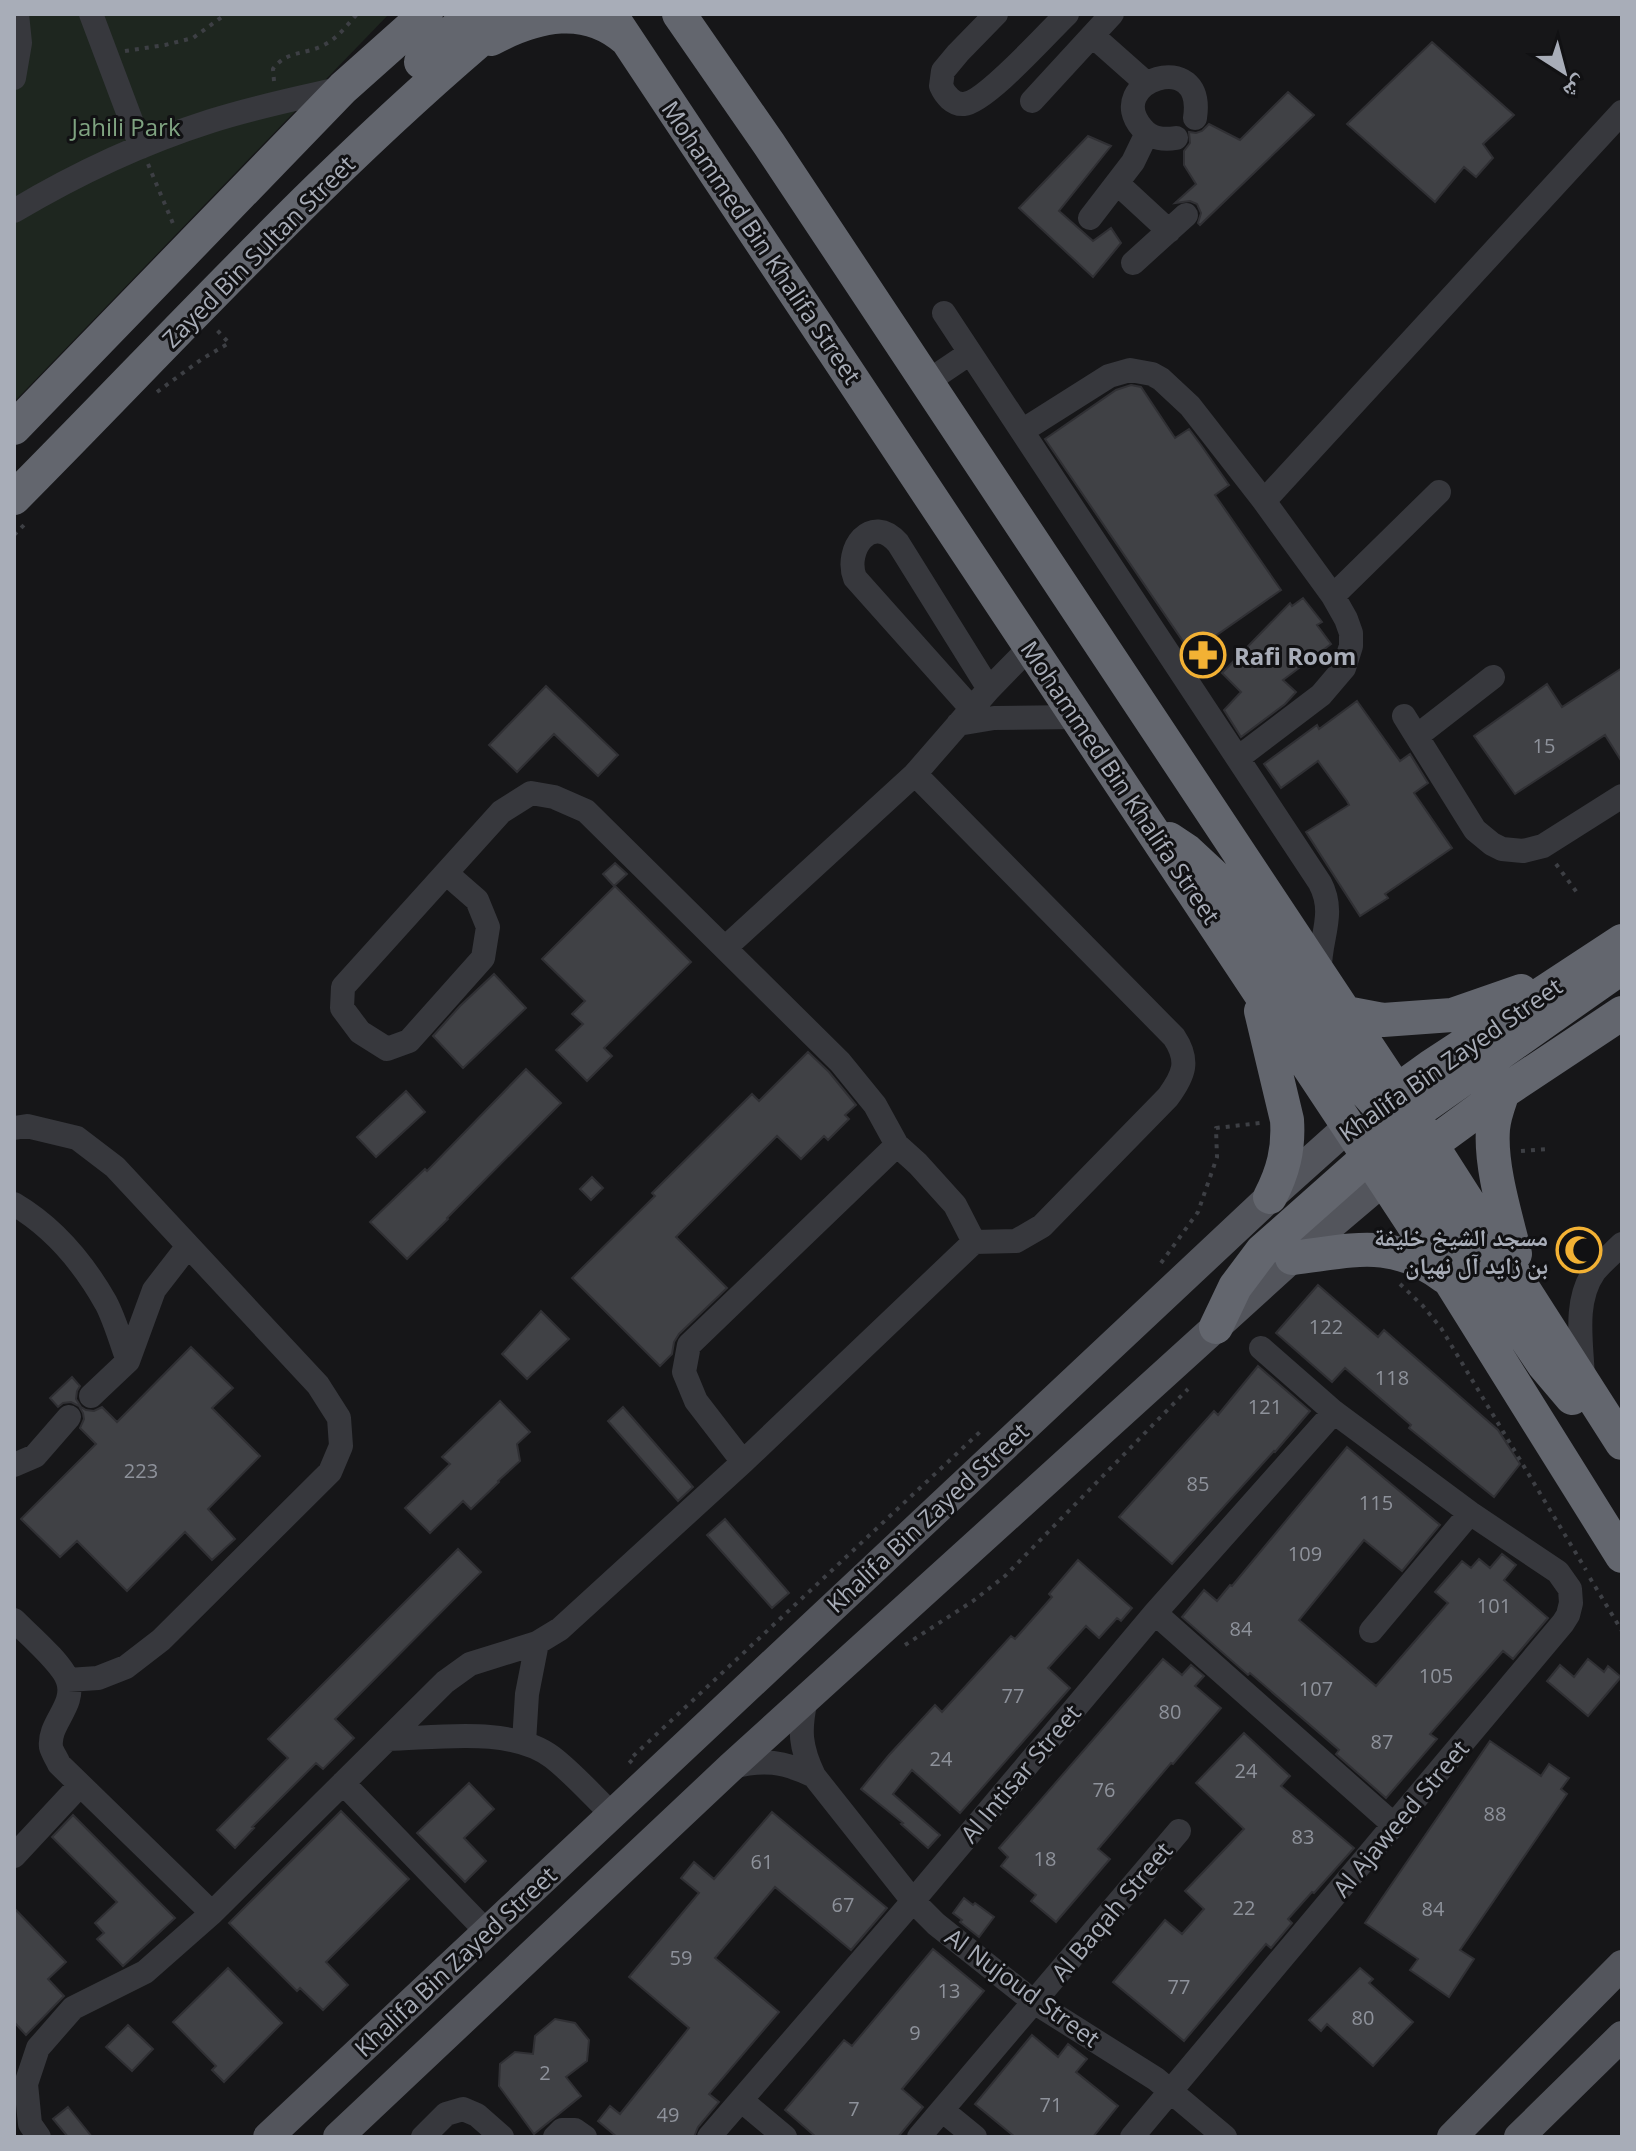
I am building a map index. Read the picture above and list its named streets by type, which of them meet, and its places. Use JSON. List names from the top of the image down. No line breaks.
{"streets":{"highway":["Mohammed Bin Khalifa Street","Zayed Bin Sultan Street","Khalifa Bin Zayed Street"],"street":["Al Intisar Street","Al Ajaweed Street","Al Baqah Street","Al Nujoud Street"]},"crossings":[["Mohammed Bin Khalifa Street","Khalifa Bin Zayed Street"],["Khalifa Bin Zayed Street","Al Nujoud Street"],["Al Intisar Street","Al Ajaweed Street"],["Al Intisar Street","Al Nujoud Street"],["Al Ajaweed Street","Al Nujoud Street"],["Al Baqah Street","Al Nujoud Street"]],"parks":["Jahili Park"],"places":{"pharmacy":["Rafi Room"],"mosque":["مسجد الشيخ خليفة بن زايد آل نهيان"]},"house_numbers":["15","122","118","121","223","85","115","109","101","84","105","107","77","80","87","24","24","76","88","83","18","61","67","22","84","59","77","13","80","9","2","71","7","49"],"north":"bottom right"}
